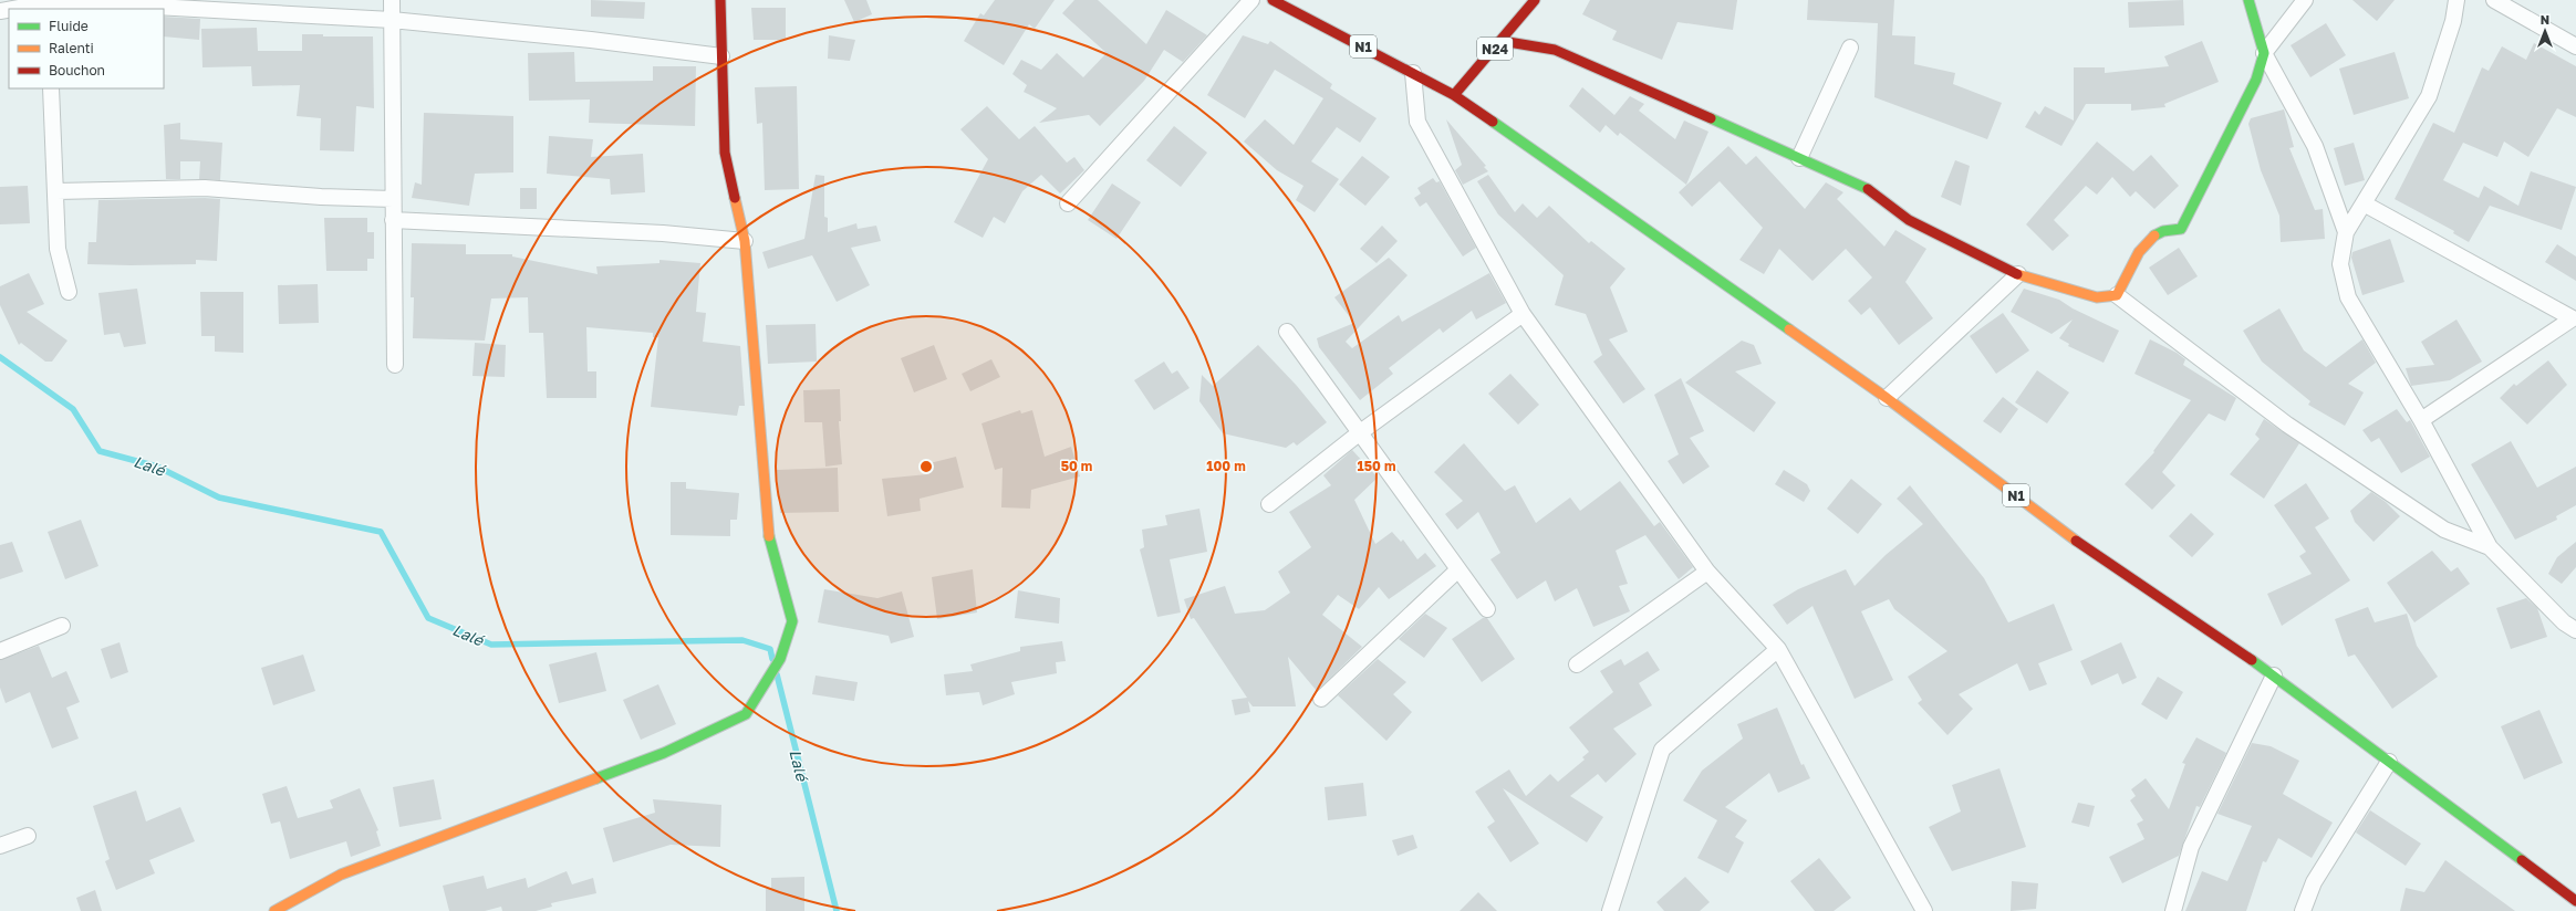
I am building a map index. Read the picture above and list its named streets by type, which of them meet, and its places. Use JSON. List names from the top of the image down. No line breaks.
{"streets":{"main road":["N1","N24"]},"crossings":[["N1","N24"]],"water":["Lalé"],"legend":["Fluide","Ralenti","Bouchon"],"north":"top","rings":["50 m","100 m","150 m"]}
